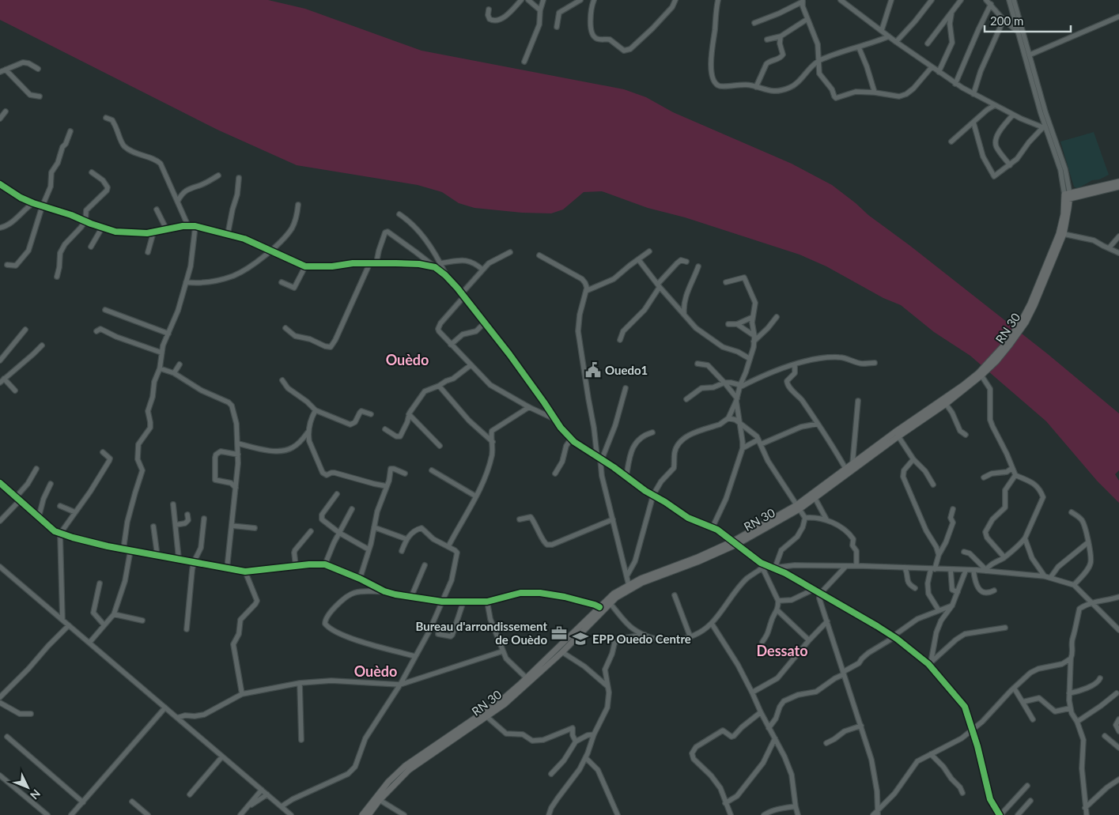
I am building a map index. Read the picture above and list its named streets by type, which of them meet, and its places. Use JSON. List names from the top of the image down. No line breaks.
{"streets":{"main road":["RN 30"]},"districts":["Ouèdo","Dessato","Ouèdo"],"places":{"public building":["Ouedo1"],"office":["Bureau d'arrondissement de Ouèdo"],"school or university":["EPP Ouedo Centre"]},"scale_bar":"200 m","north":"bottom right"}
